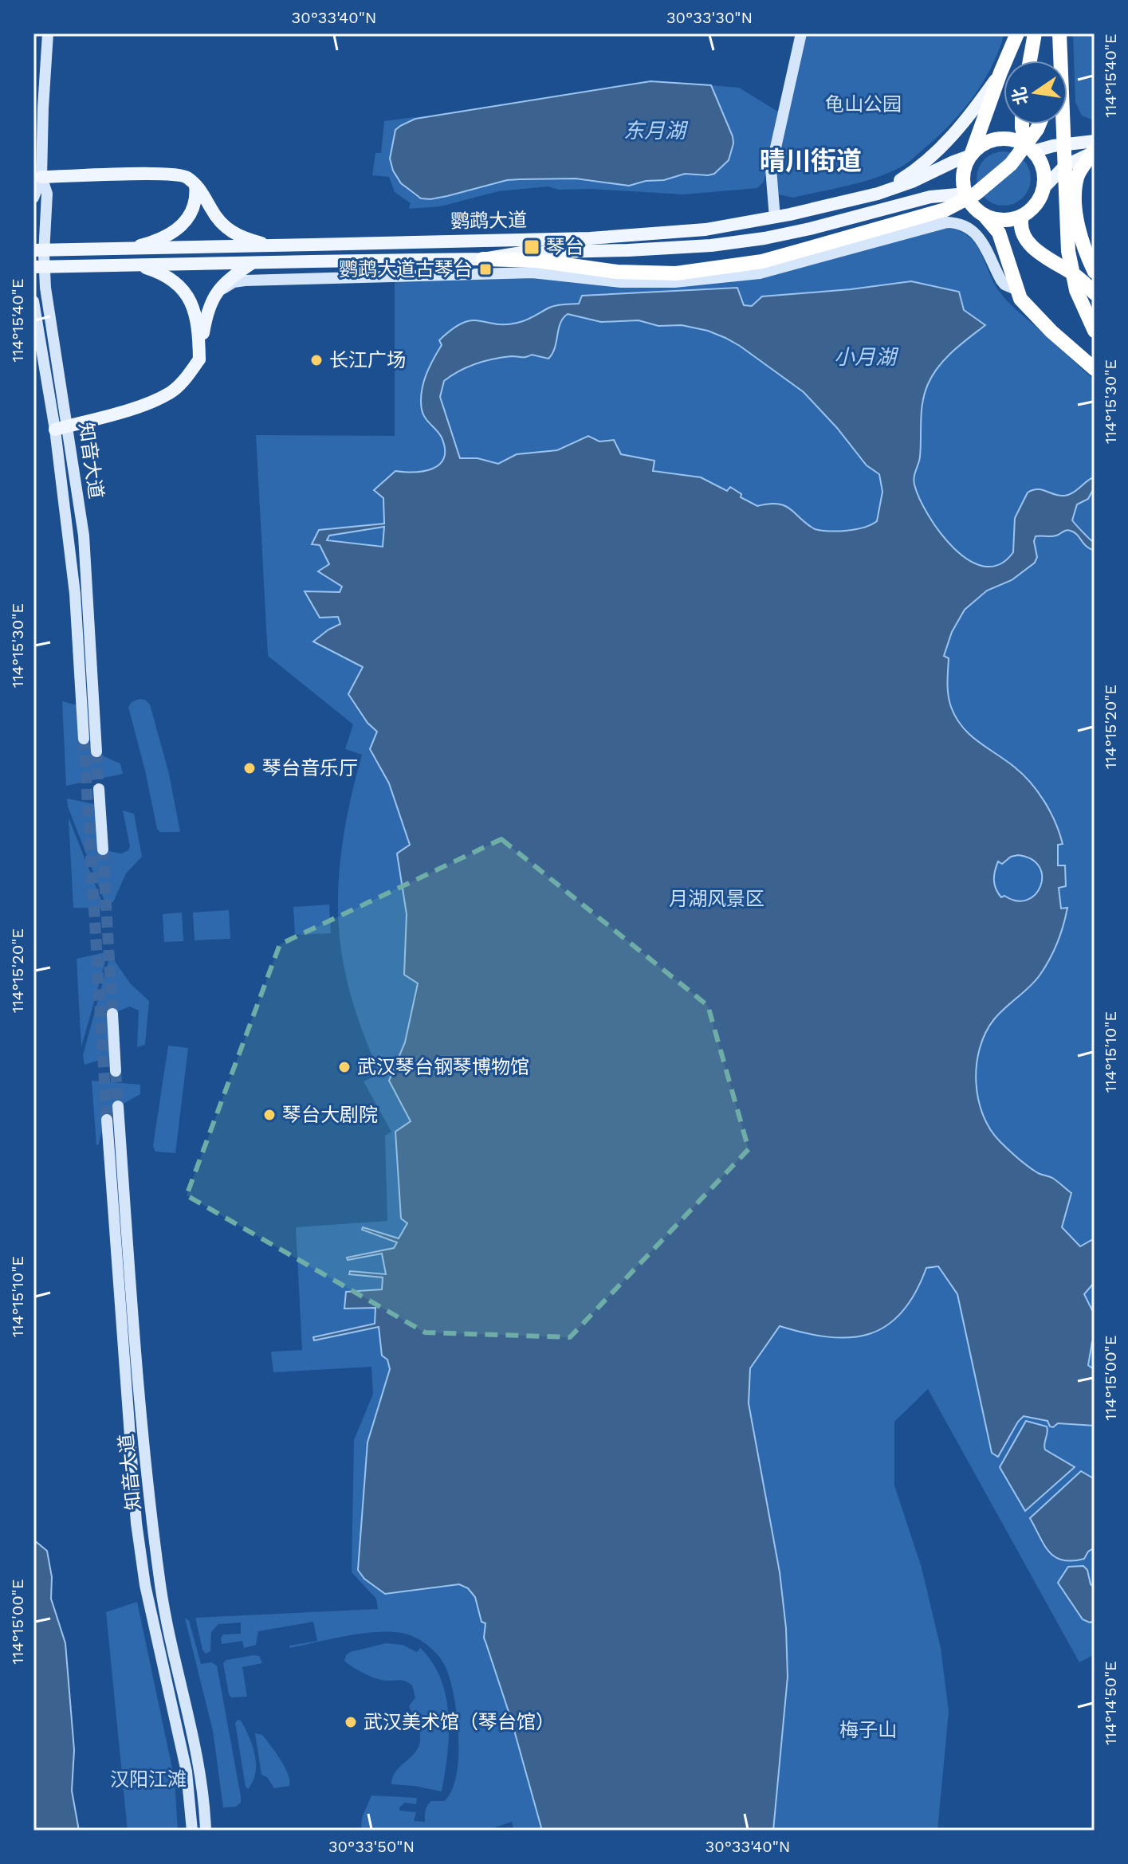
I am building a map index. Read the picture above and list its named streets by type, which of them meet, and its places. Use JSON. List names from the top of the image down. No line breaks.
{"streets":{"main road":["鹦鹉大道","知音大道"]},"districts":["晴川街道"],"water":["东月湖","小月湖"],"parks":["龟山公园","月湖风景区","梅子山","汉阳江滩"],"places":{"transit":["琴台","鹦鹉大道古琴台"],"other":["长江广场","琴台音乐厅","武汉琴台钢琴博物馆","琴台大剧院","武汉美术馆（琴台馆）"]},"north":"left","coordinates":["30°33'40\"N","30°33'30\"N","114°15'40\"E","114°15'30\"E","114°15'20\"E","114°15'10\"E","114°15'00\"E","114°14'50\"E","30°33'50\"N"]}
